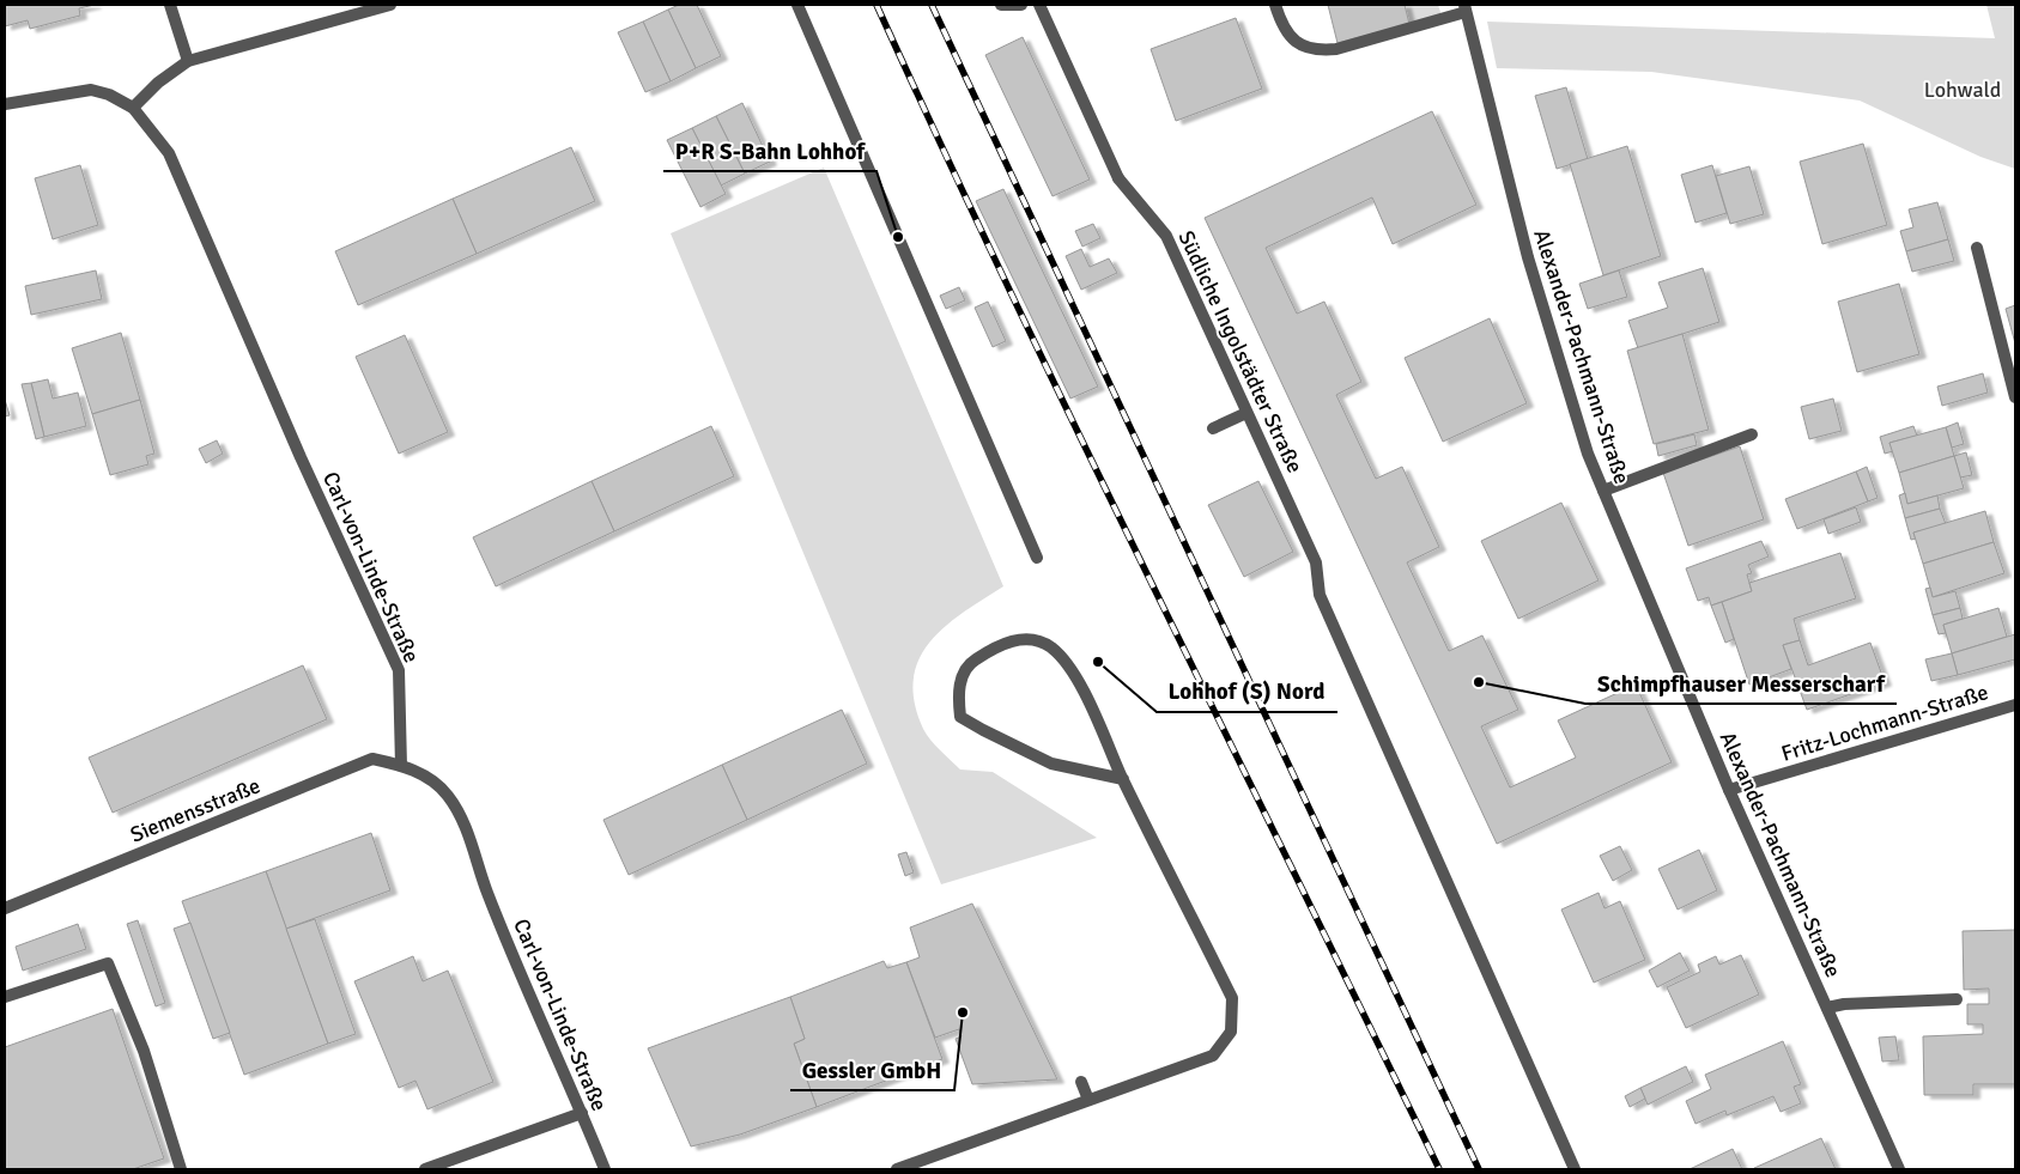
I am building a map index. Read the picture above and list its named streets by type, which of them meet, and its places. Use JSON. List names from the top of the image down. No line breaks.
{"streets":{"street":["Südliche Ingolstädter Straße","Alexander-Pachmann-Straße","Carl-von-Linde-Straße","Fritz-Lochmann-Straße","Siemensstraße"]},"crossings":[["Alexander-Pachmann-Straße","Fritz-Lochmann-Straße"],["Carl-von-Linde-Straße","Siemensstraße"]],"parks":["Lohwald"],"places":["P+R S-Bahn Lohhof","Lohhof (S) Nord","Schimpfhauser Messerscharf","Gessler GmbH"]}
